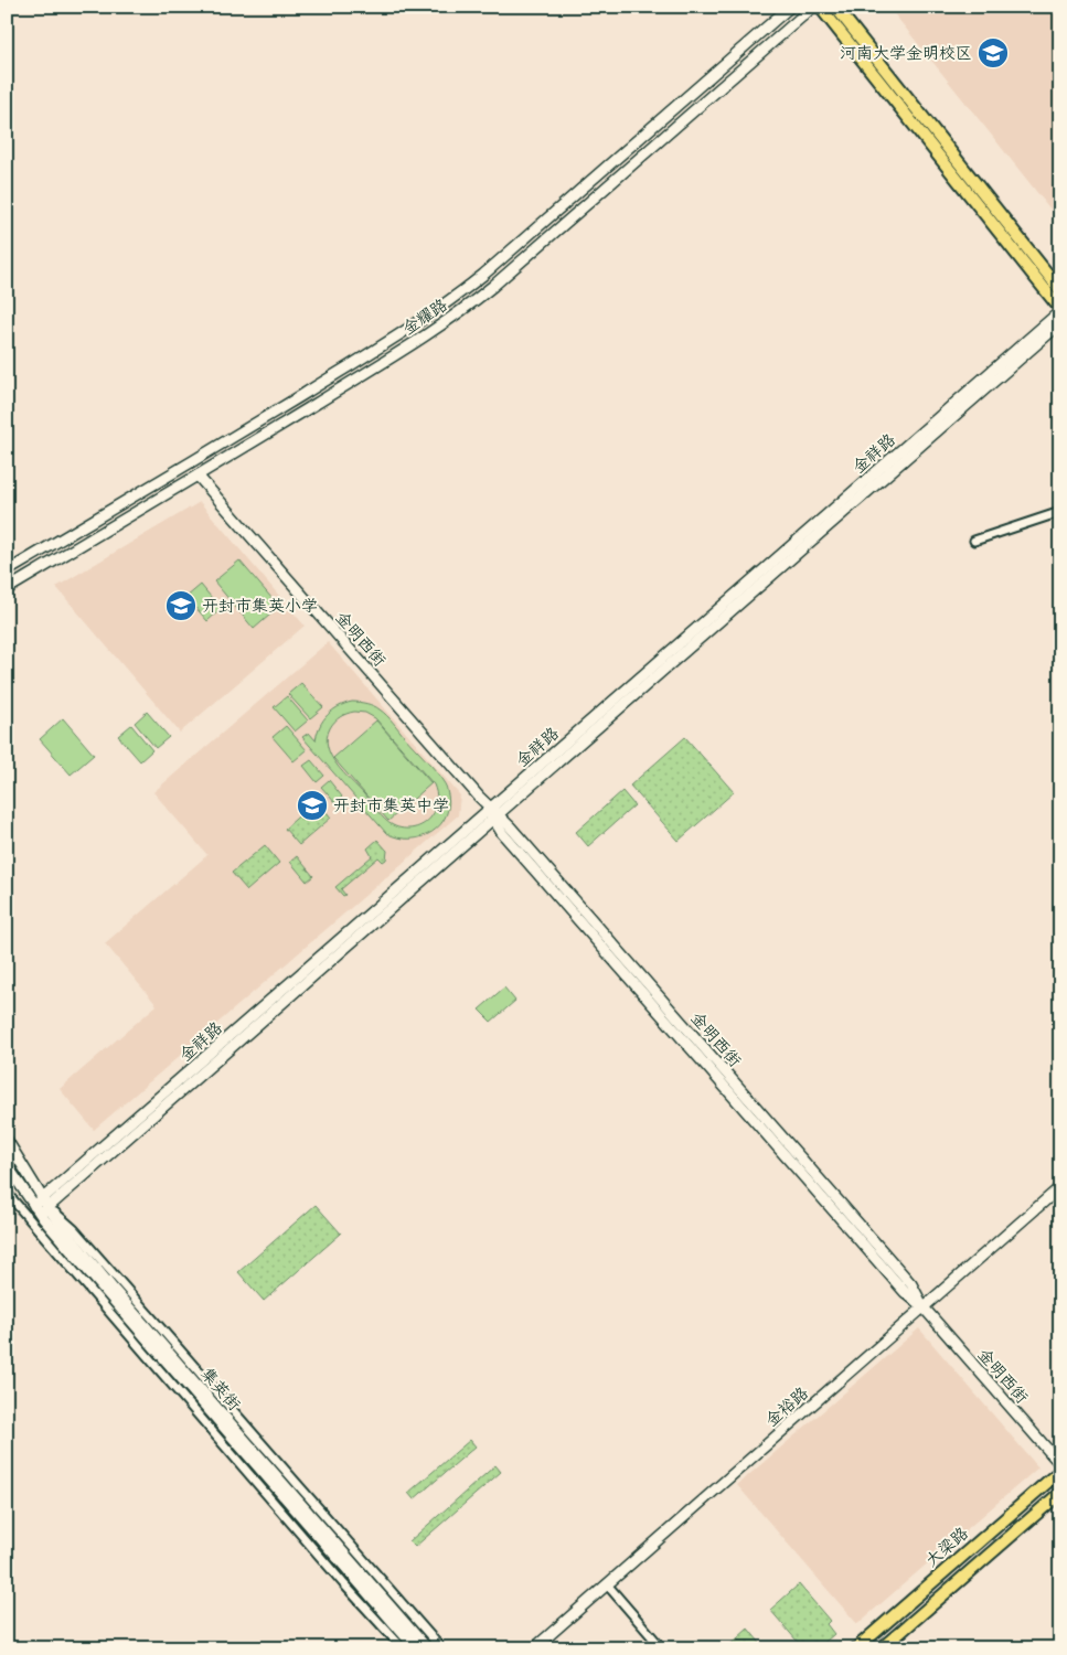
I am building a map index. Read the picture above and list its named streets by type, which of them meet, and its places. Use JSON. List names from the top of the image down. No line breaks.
{"streets":{"main road":["大梁路"],"street":["金耀路","金祥路","金明西街","集英街","金裕路"]},"crossings":[["金耀路","金明西街"],["金祥路","金明西街"],["金祥路","集英街"],["金明西街","金裕路"]],"places":{"school or university":["河南大学金明校区","开封市集英小学","开封市集英中学"]}}
